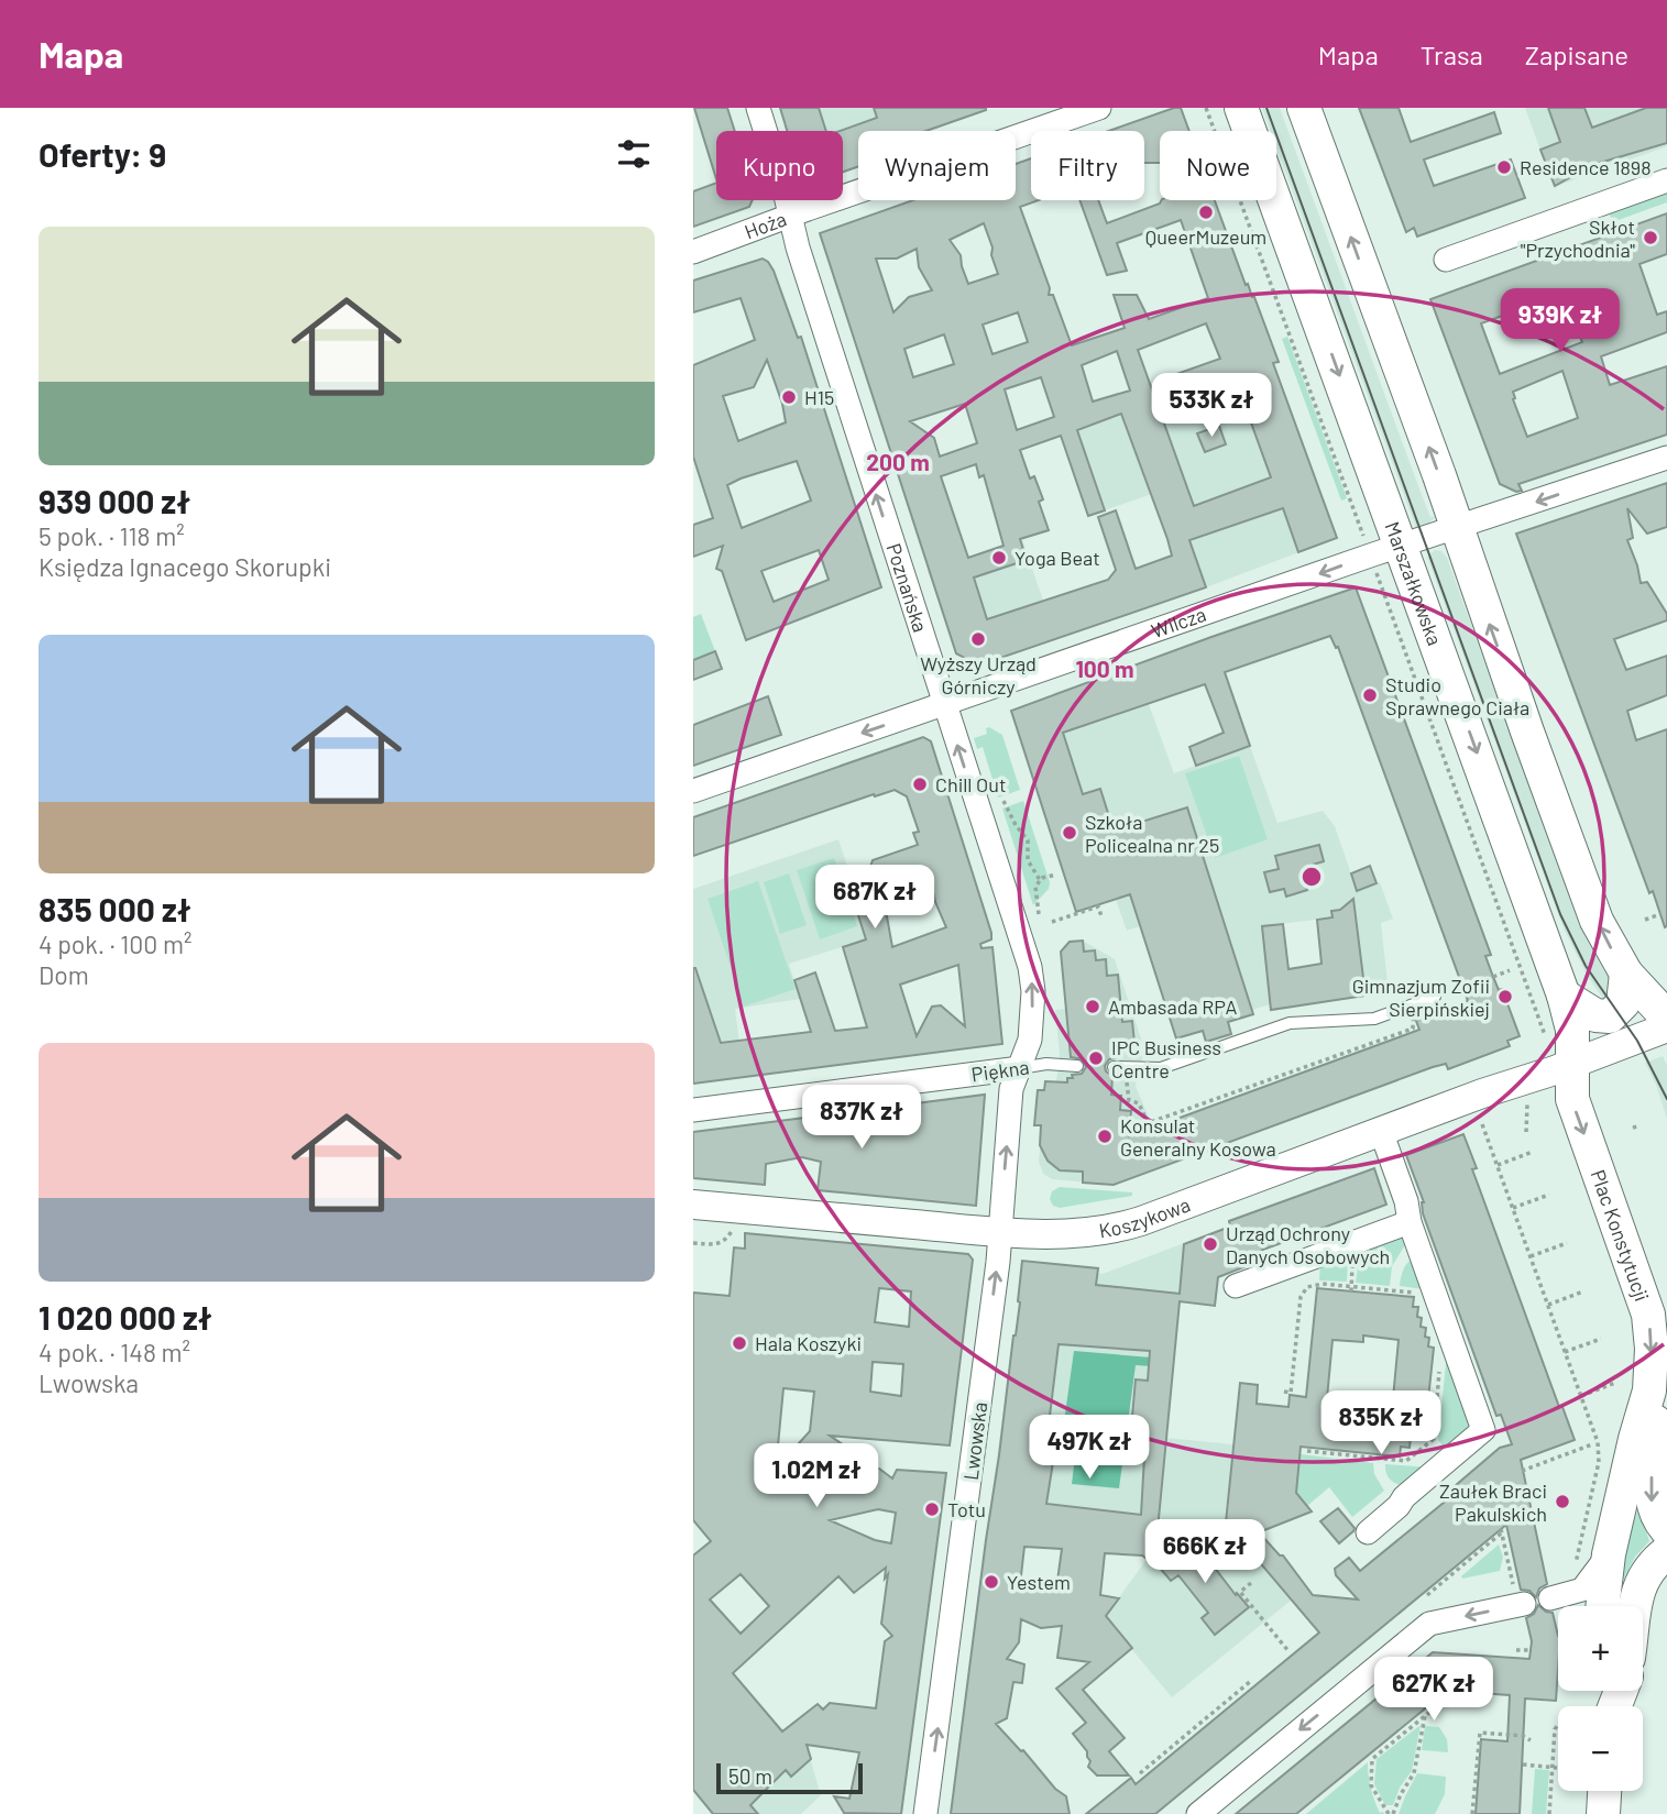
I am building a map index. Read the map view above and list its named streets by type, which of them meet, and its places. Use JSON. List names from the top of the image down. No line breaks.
{"streets":{"main road":["Marszałkowska","Plac Konstytucji"],"street":["Hoża","Poznańska","Wilcza","Piękna","Koszykowa","Lwowska"]},"crossings":[["Hoża","Poznańska"],["Marszałkowska","Wilcza"],["Marszałkowska","Koszykowa"],["Marszałkowska","Plac Konstytucji"],["Poznańska","Wilcza"],["Poznańska","Piękna"],["Poznańska","Lwowska"],["Piękna","Lwowska"],["Koszykowa","Plac Konstytucji"],["Koszykowa","Lwowska"]],"one_way":["Poznańska","Wilcza","Plac Konstytucji","Lwowska"],"places":["Residence 1898","QueerMuzeum","Skłot \"Przychodnia\"","H15","Yoga Beat","Wyższy Urząd Górniczy","Studio Sprawnego Ciała","Chill Out","Szkoła Policealna nr 25","Gimnazjum Zofii Sierpińskiej","Ambasada RPA","IPC Business Centre","Konsulat Generalny Kosowa","Urząd Ochrony Danych Osobowych","Hala Koszyki","Zaułek Braci Pakulskich","Totu","Yestem"],"scale_bar":"50 m","page":{"header":"Mapa","nav":["Mapa","Trasa","Zapisane"],"heading":"Oferty: 9","chip":["Kupno","Wynajem","Filtry","Nowe"],"list":[{"name":"939 000 zł","note":"5 pok. · 118 m² · Księdza Ignacego Skorupki"},{"name":"835 000 zł","note":"4 pok. · 100 m² · Dom"},{"name":"1 020 000 zł","note":"4 pok. · 148 m² · Lwowska"}],"price":["939K zł","533K zł","687K zł","837K zł","835K zł","497K zł","1.02M zł","666K zł","627K zł"],"map_buttons":["+","−"],"scale":"50 m"},"rings":["200 m","100 m"]}
